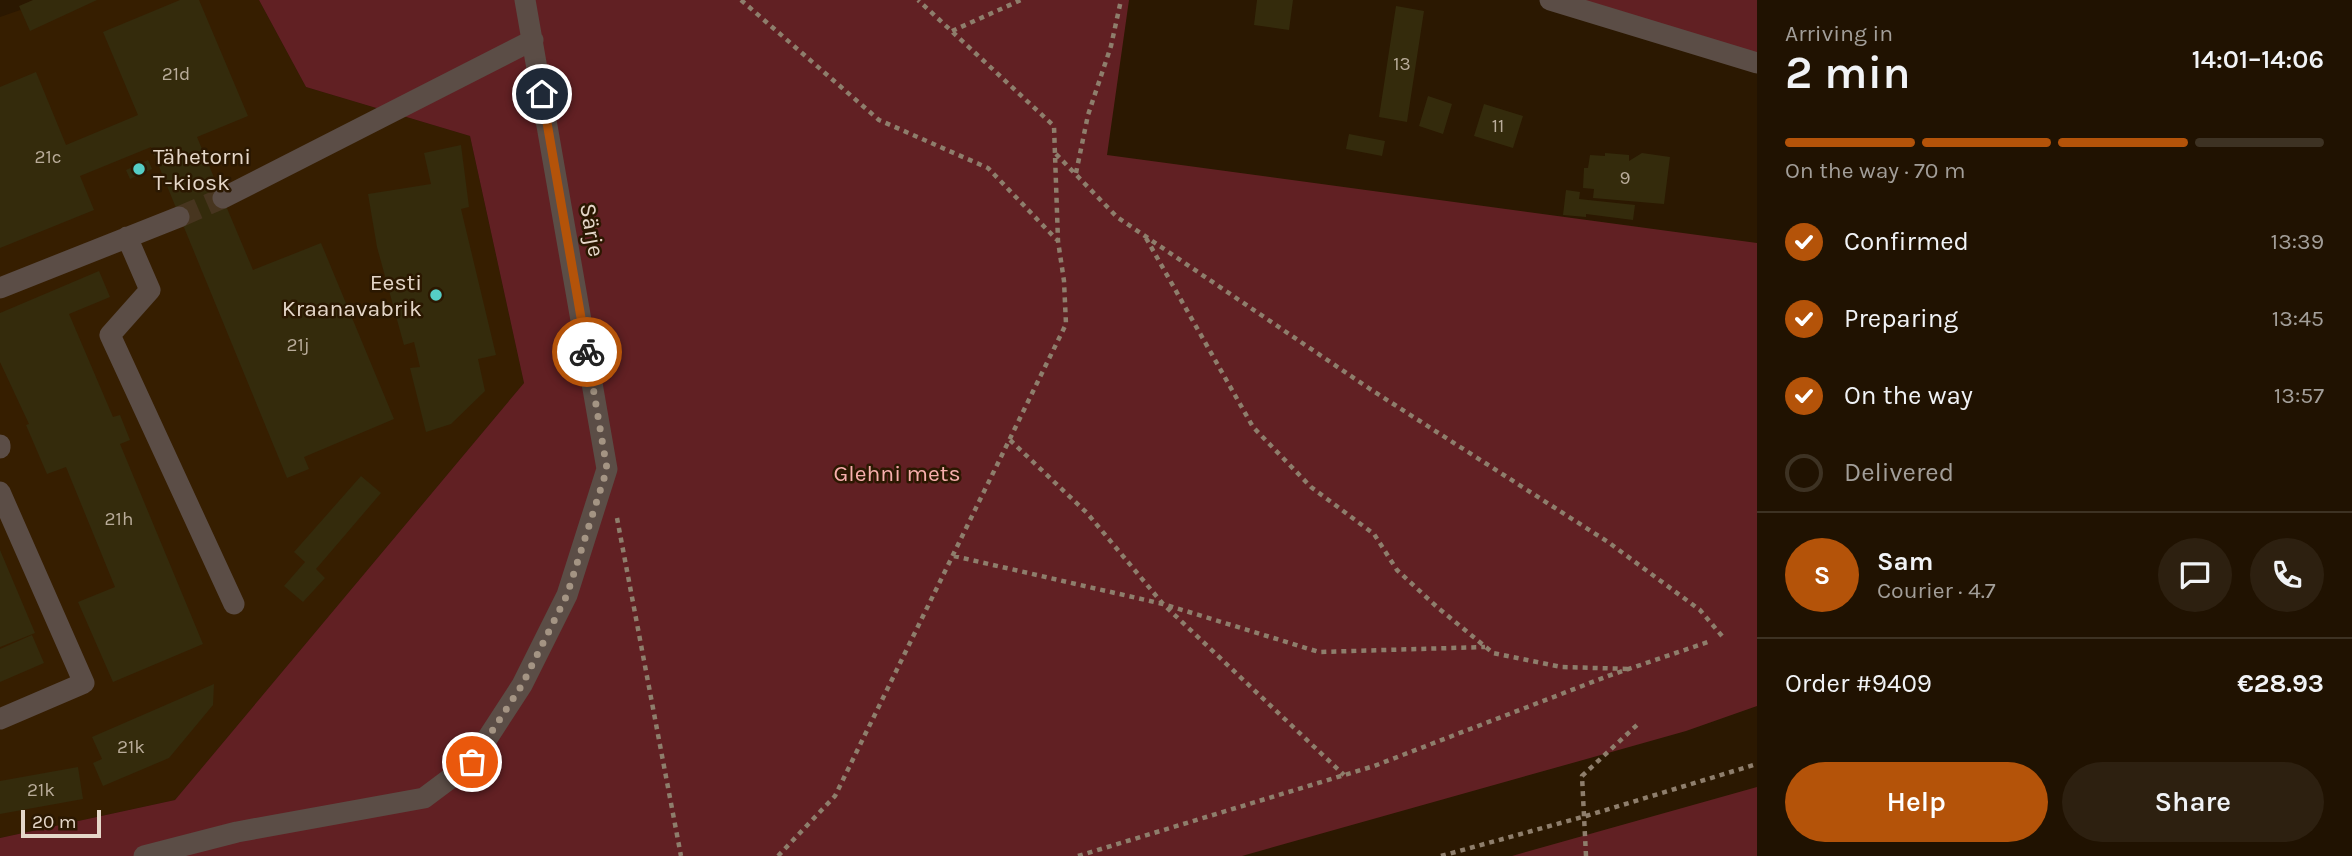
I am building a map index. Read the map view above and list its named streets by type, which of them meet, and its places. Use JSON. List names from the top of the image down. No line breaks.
{"streets":{"street":["Särje"]},"parks":["Glehni mets"],"places":["Tähetorni T-kiosk","Eesti Kraanavabrik"],"house_numbers":["13","21d","11","21c","9","21j","21h","21k","21k"],"scale_bar":"20 m","page":{"heading":["2 min","Arriving in","14:01–14:06"],"panel":["Sam","Courier · 4.7","Order #9409","€28.93"],"bar":"On the way · 70 m","list":[["Confirmed","13:39"],["Preparing","13:45"],["On the way","13:57"],"Delivered"],"round":"S","buttons":["Help","Share"],"scale":"20 m"}}
